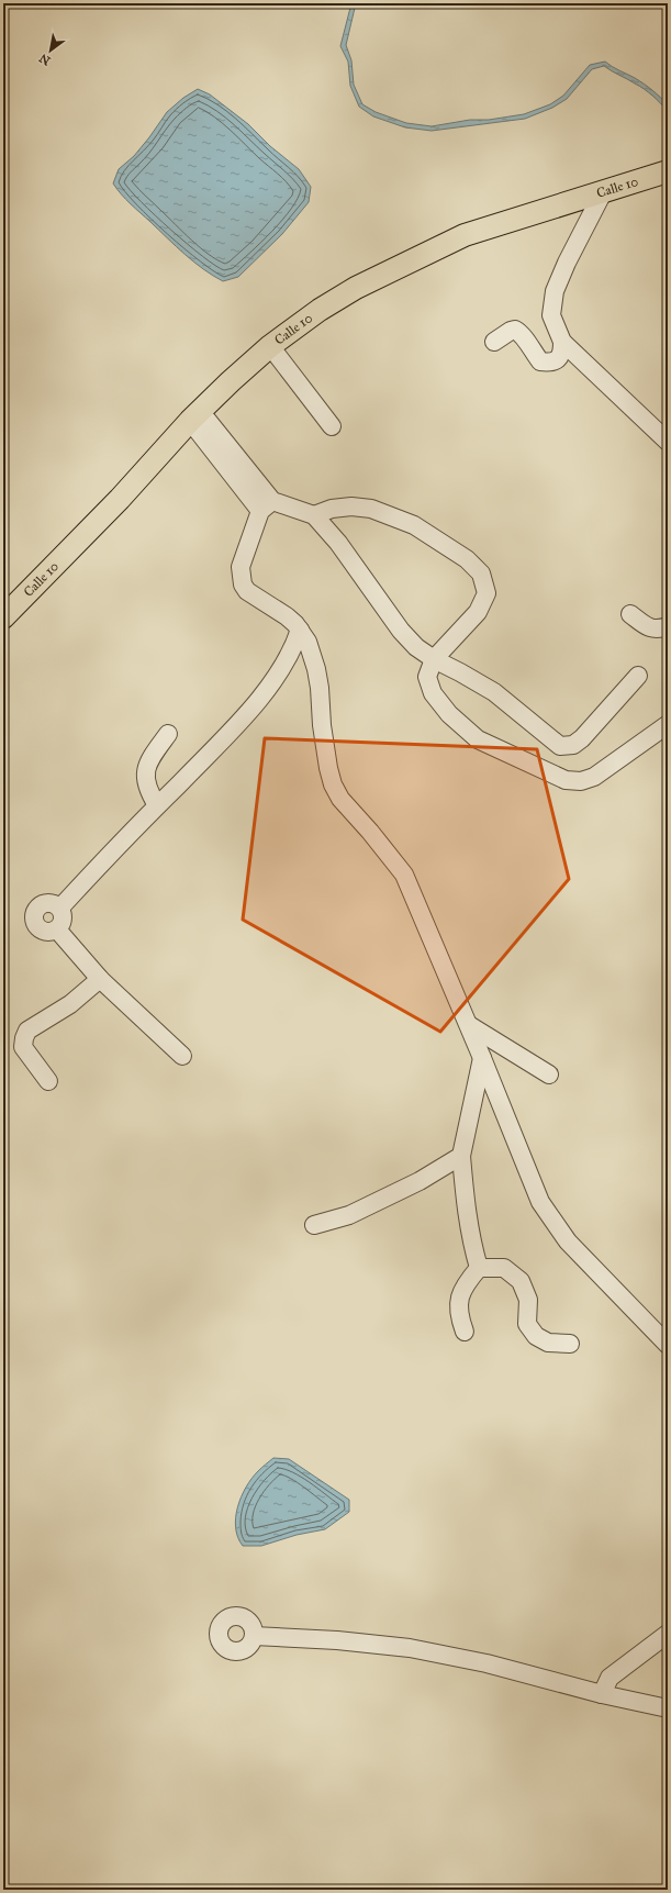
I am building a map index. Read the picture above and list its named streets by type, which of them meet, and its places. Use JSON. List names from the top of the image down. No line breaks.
{"streets":{"main road":["Calle 10"]},"north":"bottom left"}
